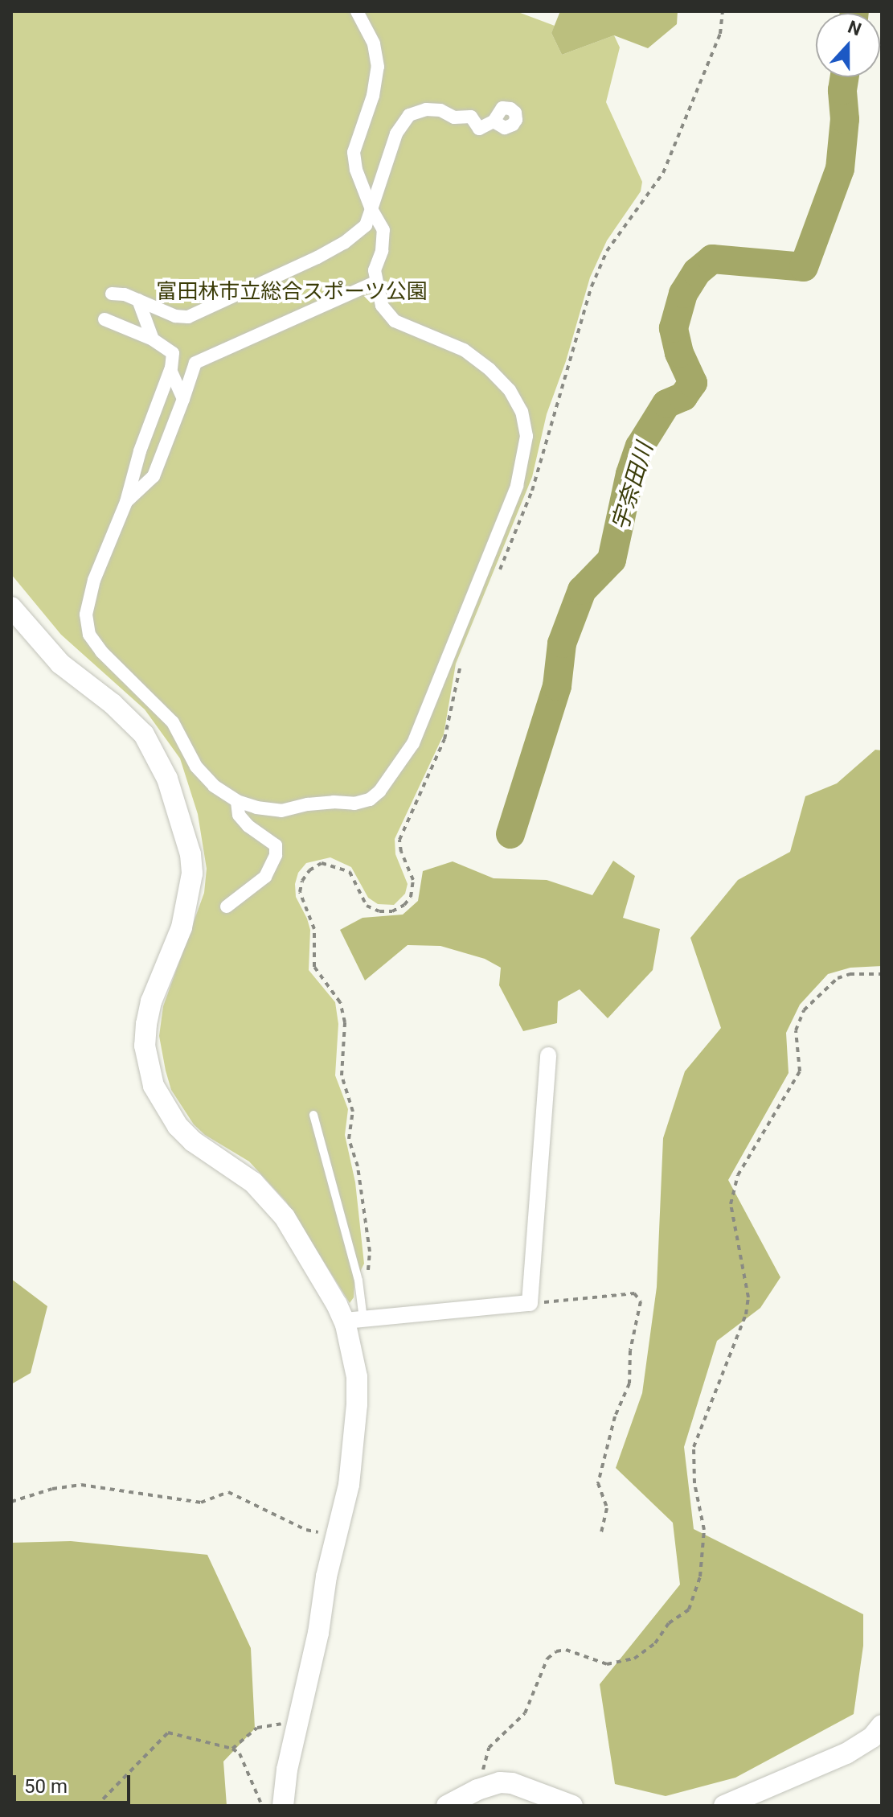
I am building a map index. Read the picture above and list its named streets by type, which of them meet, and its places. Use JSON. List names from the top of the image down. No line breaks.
{"water":["宇奈田川"],"parks":["富田林市立総合スポーツ公園"],"scale_bar":"50 m","north":"top"}
